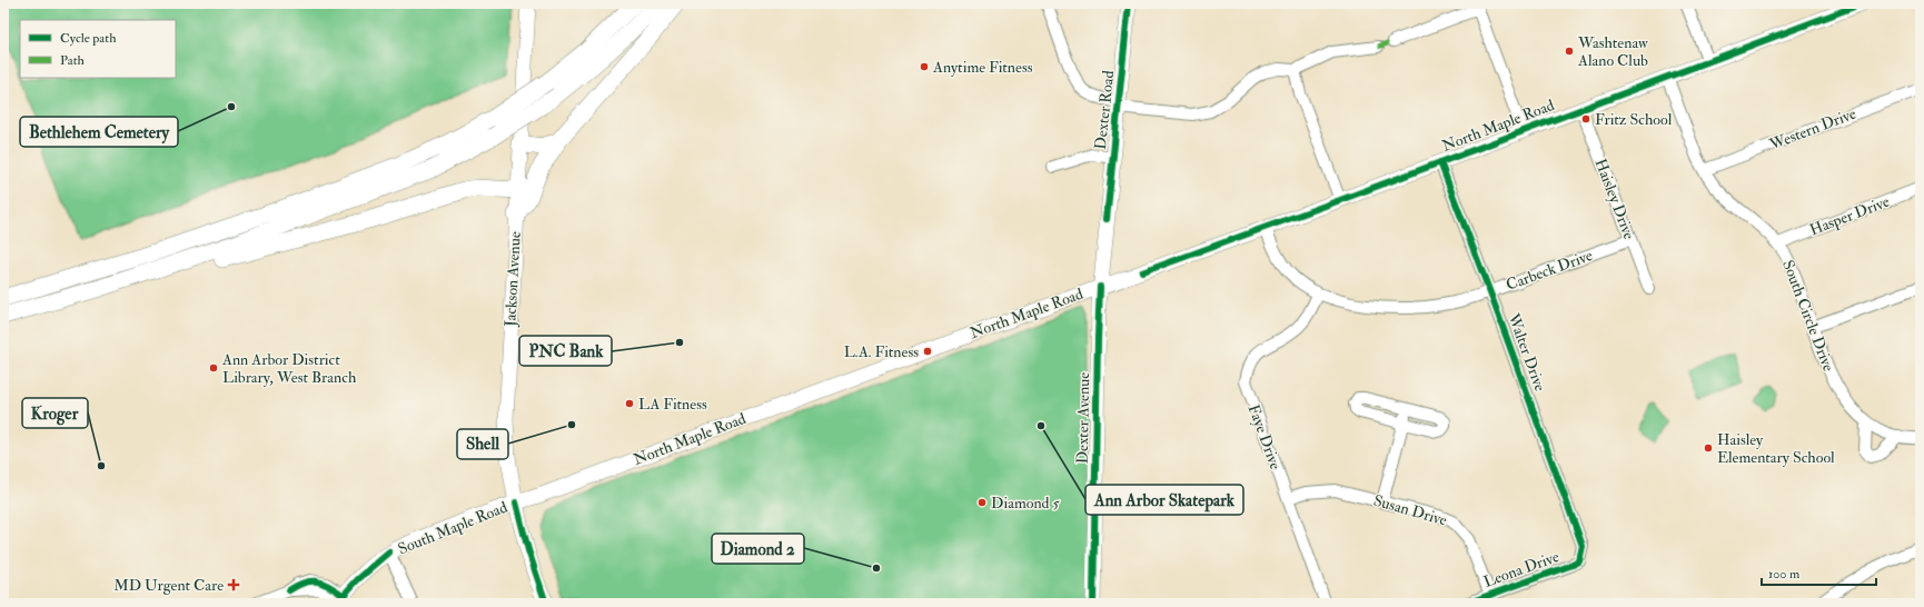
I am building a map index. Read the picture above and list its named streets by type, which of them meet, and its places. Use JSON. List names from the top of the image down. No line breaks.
{"streets":{"main road":["Dexter Road","North Maple Road","Jackson Avenue","Dexter Avenue","South Maple Road"],"street":["Western Drive","Haisley Drive","Hasper Drive","Carbeck Drive","South Circle Drive","Walter Drive","Faye Drive","Susan Drive","Leona Drive"]},"crossings":[["Dexter Road","North Maple Road"],["Dexter Road","Dexter Avenue"],["North Maple Road","Haisley Drive"],["North Maple Road","Carbeck Drive"],["North Maple Road","Jackson Avenue"],["North Maple Road","South Circle Drive"],["North Maple Road","Walter Drive"],["North Maple Road","Dexter Avenue"],["North Maple Road","South Maple Road"],["Western Drive","South Circle Drive"],["Haisley Drive","Carbeck Drive"],["Hasper Drive","South Circle Drive"],["Carbeck Drive","Walter Drive"],["Carbeck Drive","Faye Drive"],["Jackson Avenue","South Maple Road"],["Walter Drive","Leona Drive"],["Faye Drive","Susan Drive"],["Susan Drive","Leona Drive"]],"places":{"other":["Washtenaw Alano Club","Anytime Fitness","Bethlehem Cemetery","Fritz School","PNC Bank","L.A. Fitness","Ann Arbor District Library, West Branch","LA Fitness","Shell","Ann Arbor Skatepark","Haisley Elementary School","Kroger","Diamond 5","Diamond 2"],"health":["MD Urgent Care"]},"legend":["Cycle path","Path"],"scale_bar":"100 m"}
